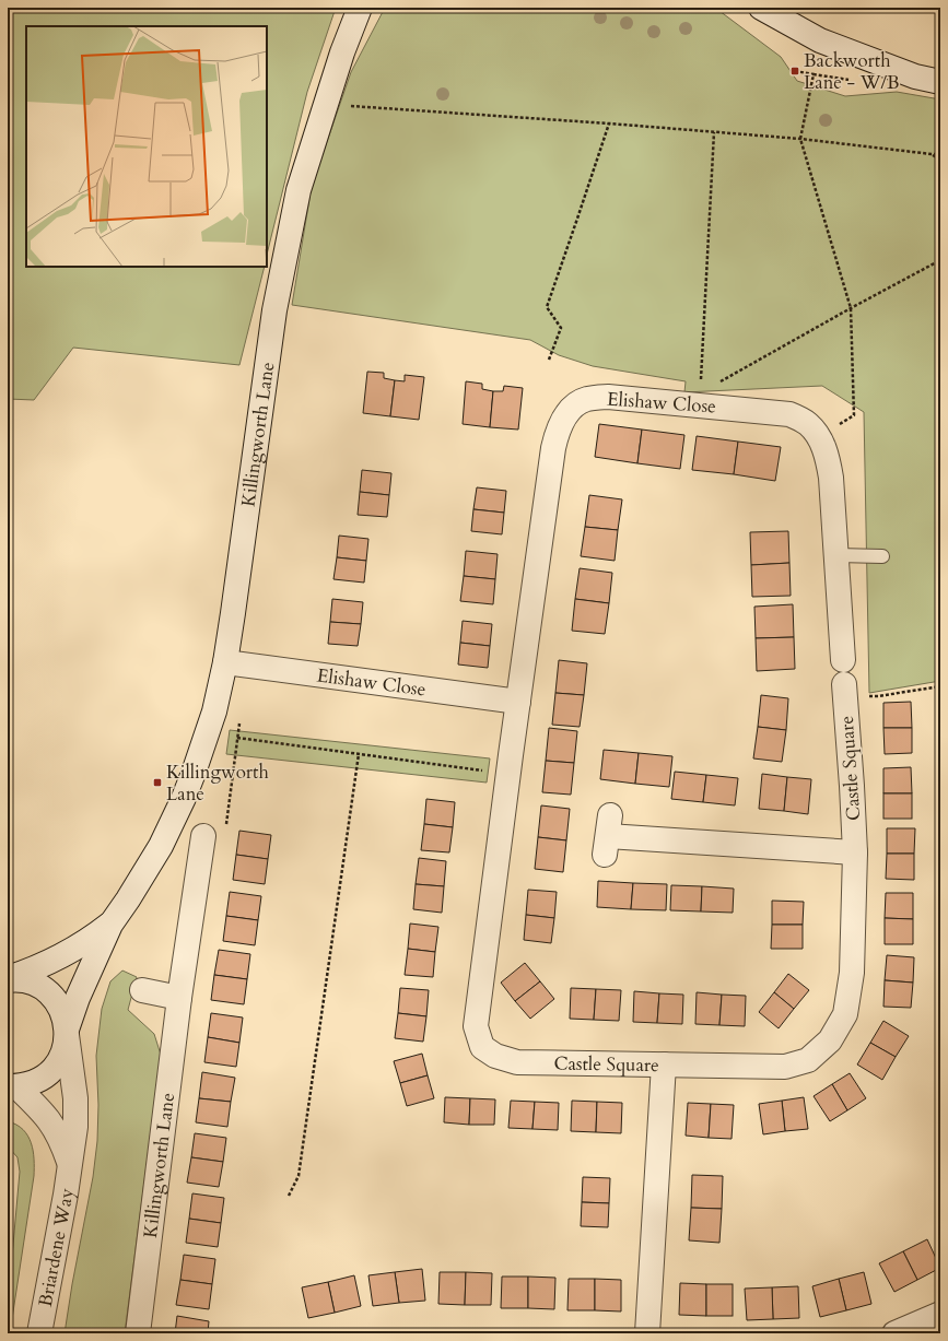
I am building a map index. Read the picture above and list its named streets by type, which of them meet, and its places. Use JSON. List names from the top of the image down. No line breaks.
{"streets":{"street":["Elishaw Close","Killingworth Lane","Castle Square","Briardene Way"]},"crossings":[["Elishaw Close","Killingworth Lane"],["Elishaw Close","Castle Square"]],"places":{"transit":["Backworth Lane - W/B","Killingworth Lane"]}}
